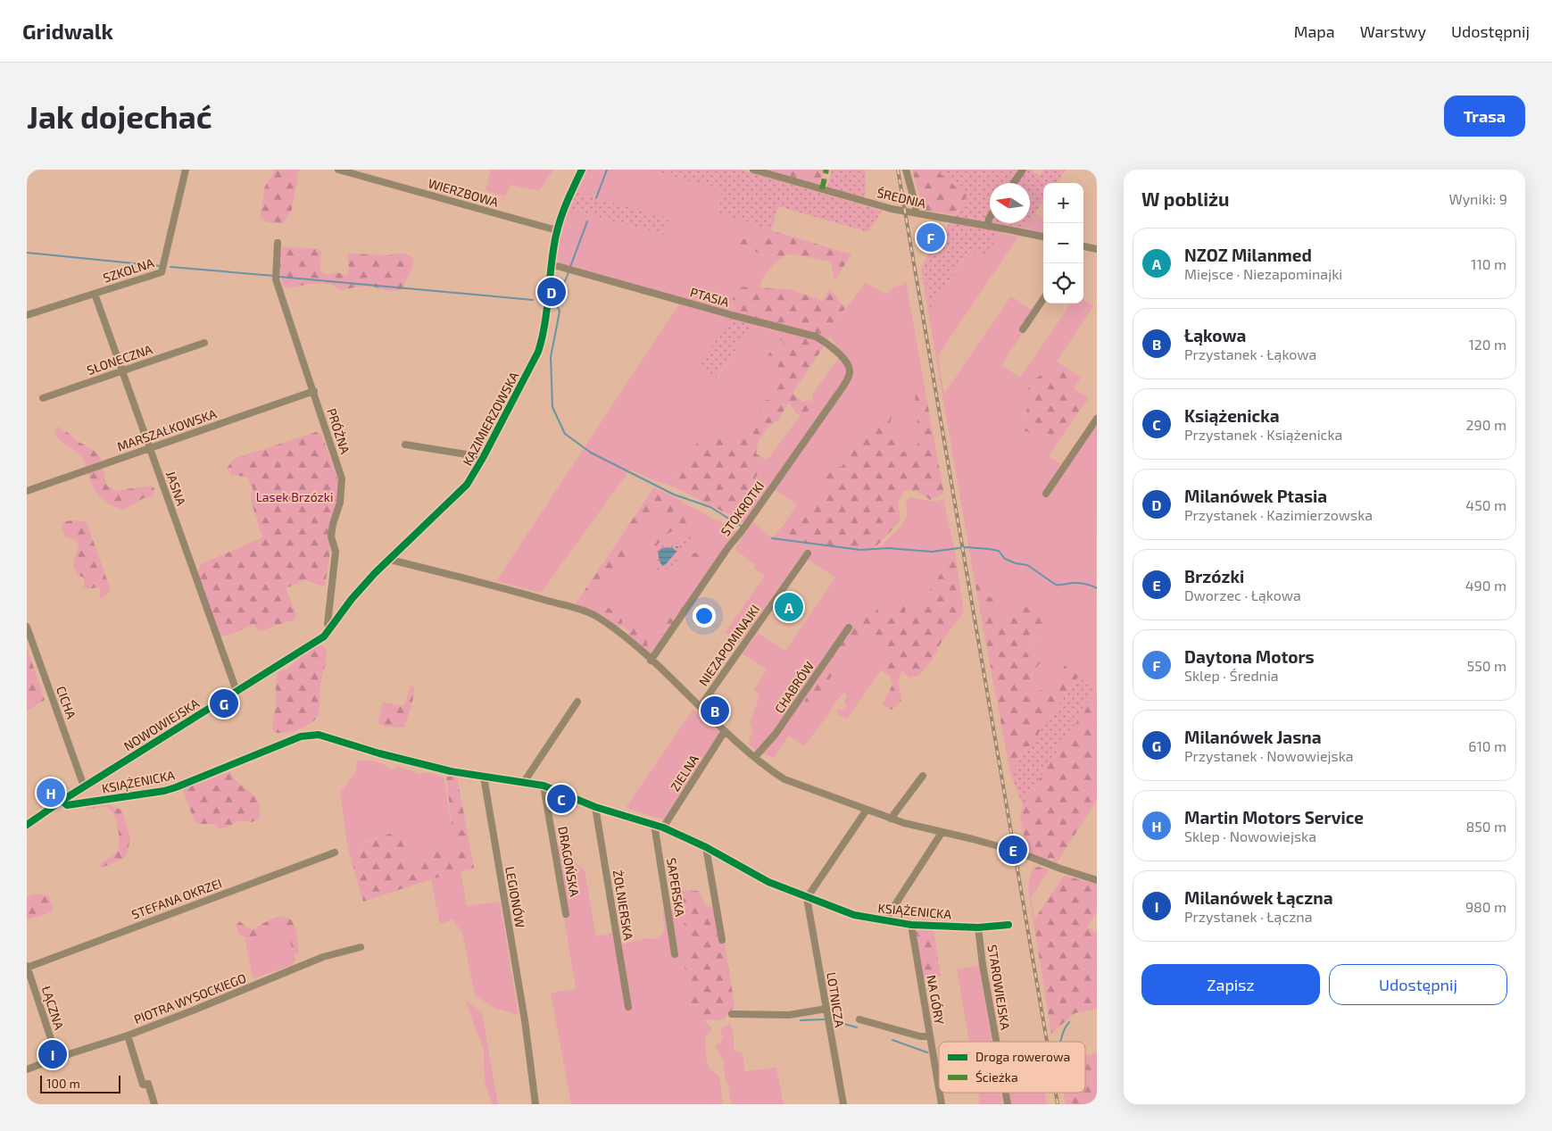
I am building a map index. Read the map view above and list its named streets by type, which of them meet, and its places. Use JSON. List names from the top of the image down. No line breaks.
{"streets":{"street":["WIERZBOWA","ŚREDNIA","SZKOLNA","PTASIA","SŁONECZNA","KAZIMIERZOWSKA","MARSZAŁKOWSKA","PRÓŻNA","JASNA","STOKROTKI","NIEZAPOMINAJKI","CHABRÓW","CICHA","NOWOWIEJSKA","ZIELNA","KSIĄŻENICKA","DRAGOŃSKA","SAPERSKA","LEGIONÓW","STEFANA OKRZEI","ŻOŁNIERSKA","STAROWIEJSKA","PIOTRA WYSOCKIEGO","LOTNICZA","NA GÓRY","ŁĄCZNA"]},"crossings":[["WIERZBOWA","KAZIMIERZOWSKA"],["SZKOLNA","JASNA"],["PTASIA","KAZIMIERZOWSKA"],["PTASIA","STOKROTKI"],["SŁONECZNA","JASNA"],["KAZIMIERZOWSKA","PRÓŻNA"],["KAZIMIERZOWSKA","NOWOWIEJSKA"],["MARSZAŁKOWSKA","PRÓŻNA"],["MARSZAŁKOWSKA","JASNA"],["PRÓŻNA","NOWOWIEJSKA"],["JASNA","NOWOWIEJSKA"],["CICHA","NOWOWIEJSKA"],["NOWOWIEJSKA","KSIĄŻENICKA"],["ZIELNA","KSIĄŻENICKA"],["KSIĄŻENICKA","DRAGOŃSKA"],["KSIĄŻENICKA","SAPERSKA"],["KSIĄŻENICKA","LEGIONÓW"],["KSIĄŻENICKA","ŻOŁNIERSKA"],["KSIĄŻENICKA","STAROWIEJSKA"],["KSIĄŻENICKA","LOTNICZA"],["KSIĄŻENICKA","NA GÓRY"],["STEFANA OKRZEI","ŁĄCZNA"],["PIOTRA WYSOCKIEGO","ŁĄCZNA"]],"parks":["Lasek Brzózki"],"legend":["Droga rowerowa","Ścieżka"],"scale_bar":"100 m","north":"left","page":{"header":"Gridwalk","nav":["Mapa","Warstwy","Udostępnij"],"buttons":["Trasa",["Zapisz","Udostępnij"]],"title":"Jak dojechać","heading":["W pobliżu","Wyniki: 9"],"map_buttons":["+","−"],"pins":["F","D","A","G","B","H","C","E","I"],"list":[{"mark":"A","name":"NZOZ Milanmed","note":"Miejsce · Niezapominajki","value":"110 m"},{"mark":"B","name":"Łąkowa","note":"Przystanek · Łąkowa","value":"120 m"},{"mark":"C","name":"Książenicka","note":"Przystanek · Książenicka","value":"290 m"},{"mark":"D","name":"Milanówek Ptasia","note":"Przystanek · Kazimierzowska","value":"450 m"},{"mark":"E","name":"Brzózki","note":"Dworzec · Łąkowa","value":"490 m"},{"mark":"F","name":"Daytona Motors","note":"Sklep · Średnia","value":"550 m"},{"mark":"G","name":"Milanówek Jasna","note":"Przystanek · Nowowiejska","value":"610 m"},{"mark":"H","name":"Martin Motors Service","note":"Sklep · Nowowiejska","value":"850 m"},{"mark":"I","name":"Milanówek Łączna","note":"Przystanek · Łączna","value":"980 m"}],"scale":"100 m"}}
